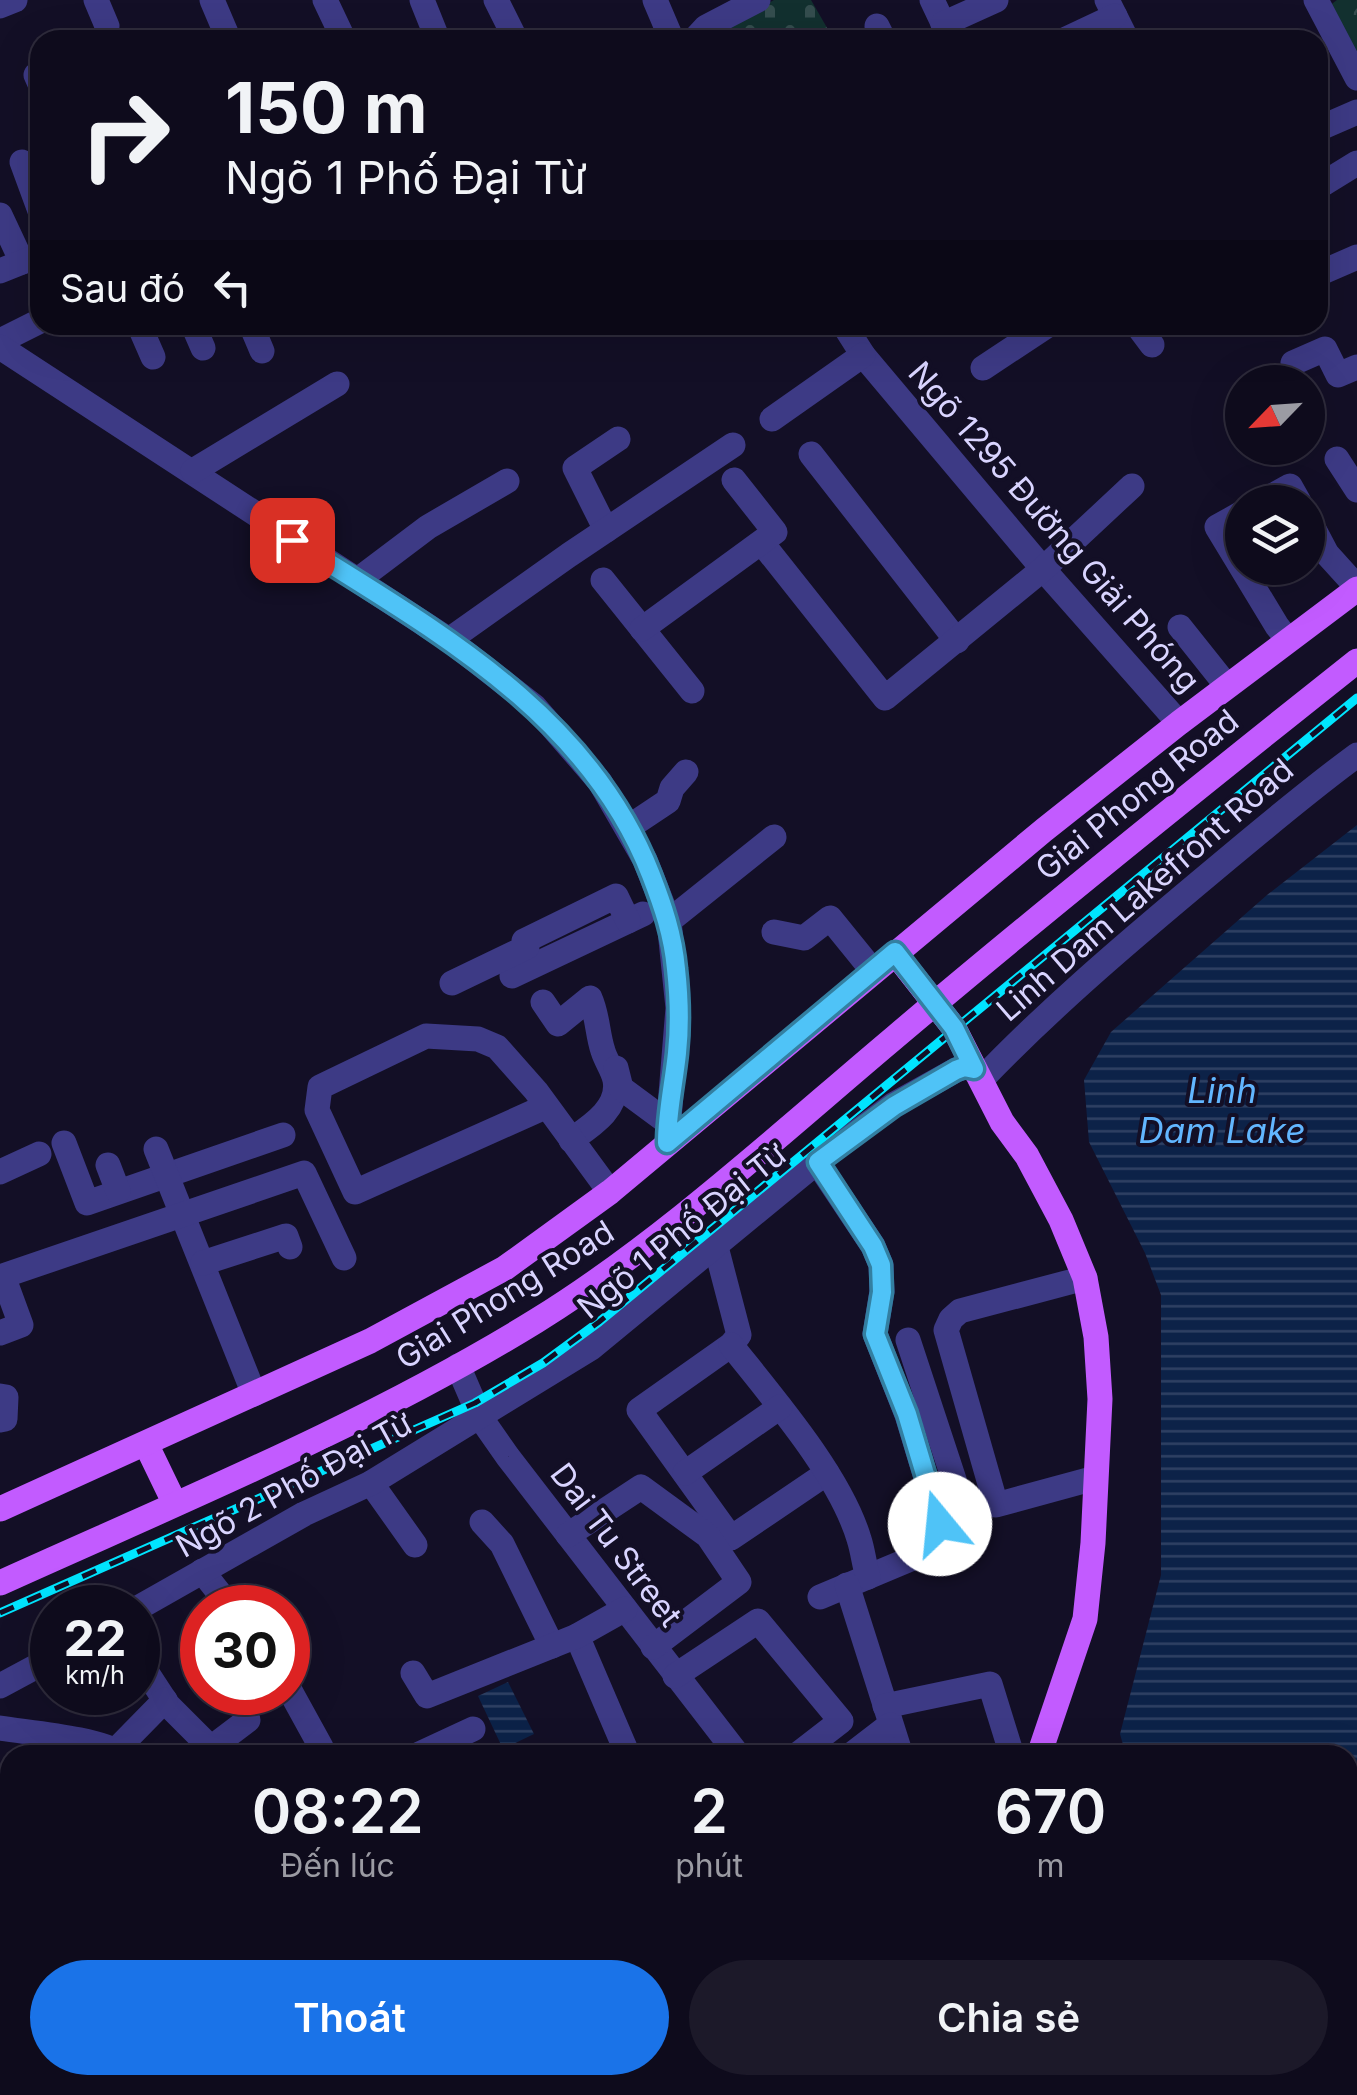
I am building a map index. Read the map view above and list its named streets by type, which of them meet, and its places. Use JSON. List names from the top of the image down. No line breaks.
{"streets":{"main road":["Giai Phong Road"],"street":["Ngõ 1295 Đường Giải Phóng","Linh Dam Lakefront Road","Ngõ 1 Phố Đại Từ","Ngõ 2 Phố Đại Từ","Dai Tu Street"]},"crossings":[["Ngõ 1295 Đường Giải Phóng","Giai Phong Road"],["Giai Phong Road","Dai Tu Street"],["Linh Dam Lakefront Road","Ngõ 1 Phố Đại Từ"],["Ngõ 1 Phố Đại Từ","Ngõ 2 Phố Đại Từ"],["Ngõ 1 Phố Đại Từ","Dai Tu Street"],["Ngõ 2 Phố Đại Từ","Dai Tu Street"]],"water":["Linh Dam Lake"],"north":"bottom left","page":{"turn":["150 m","Ngõ 1 Phố Đại Từ"],"then":"Sau đó","speed":"22 km/h","limit":"30","eta":["08:22","Đến lúc","2","phút","670","m"],"buttons":["Thoát","Chia sẻ"]}}
